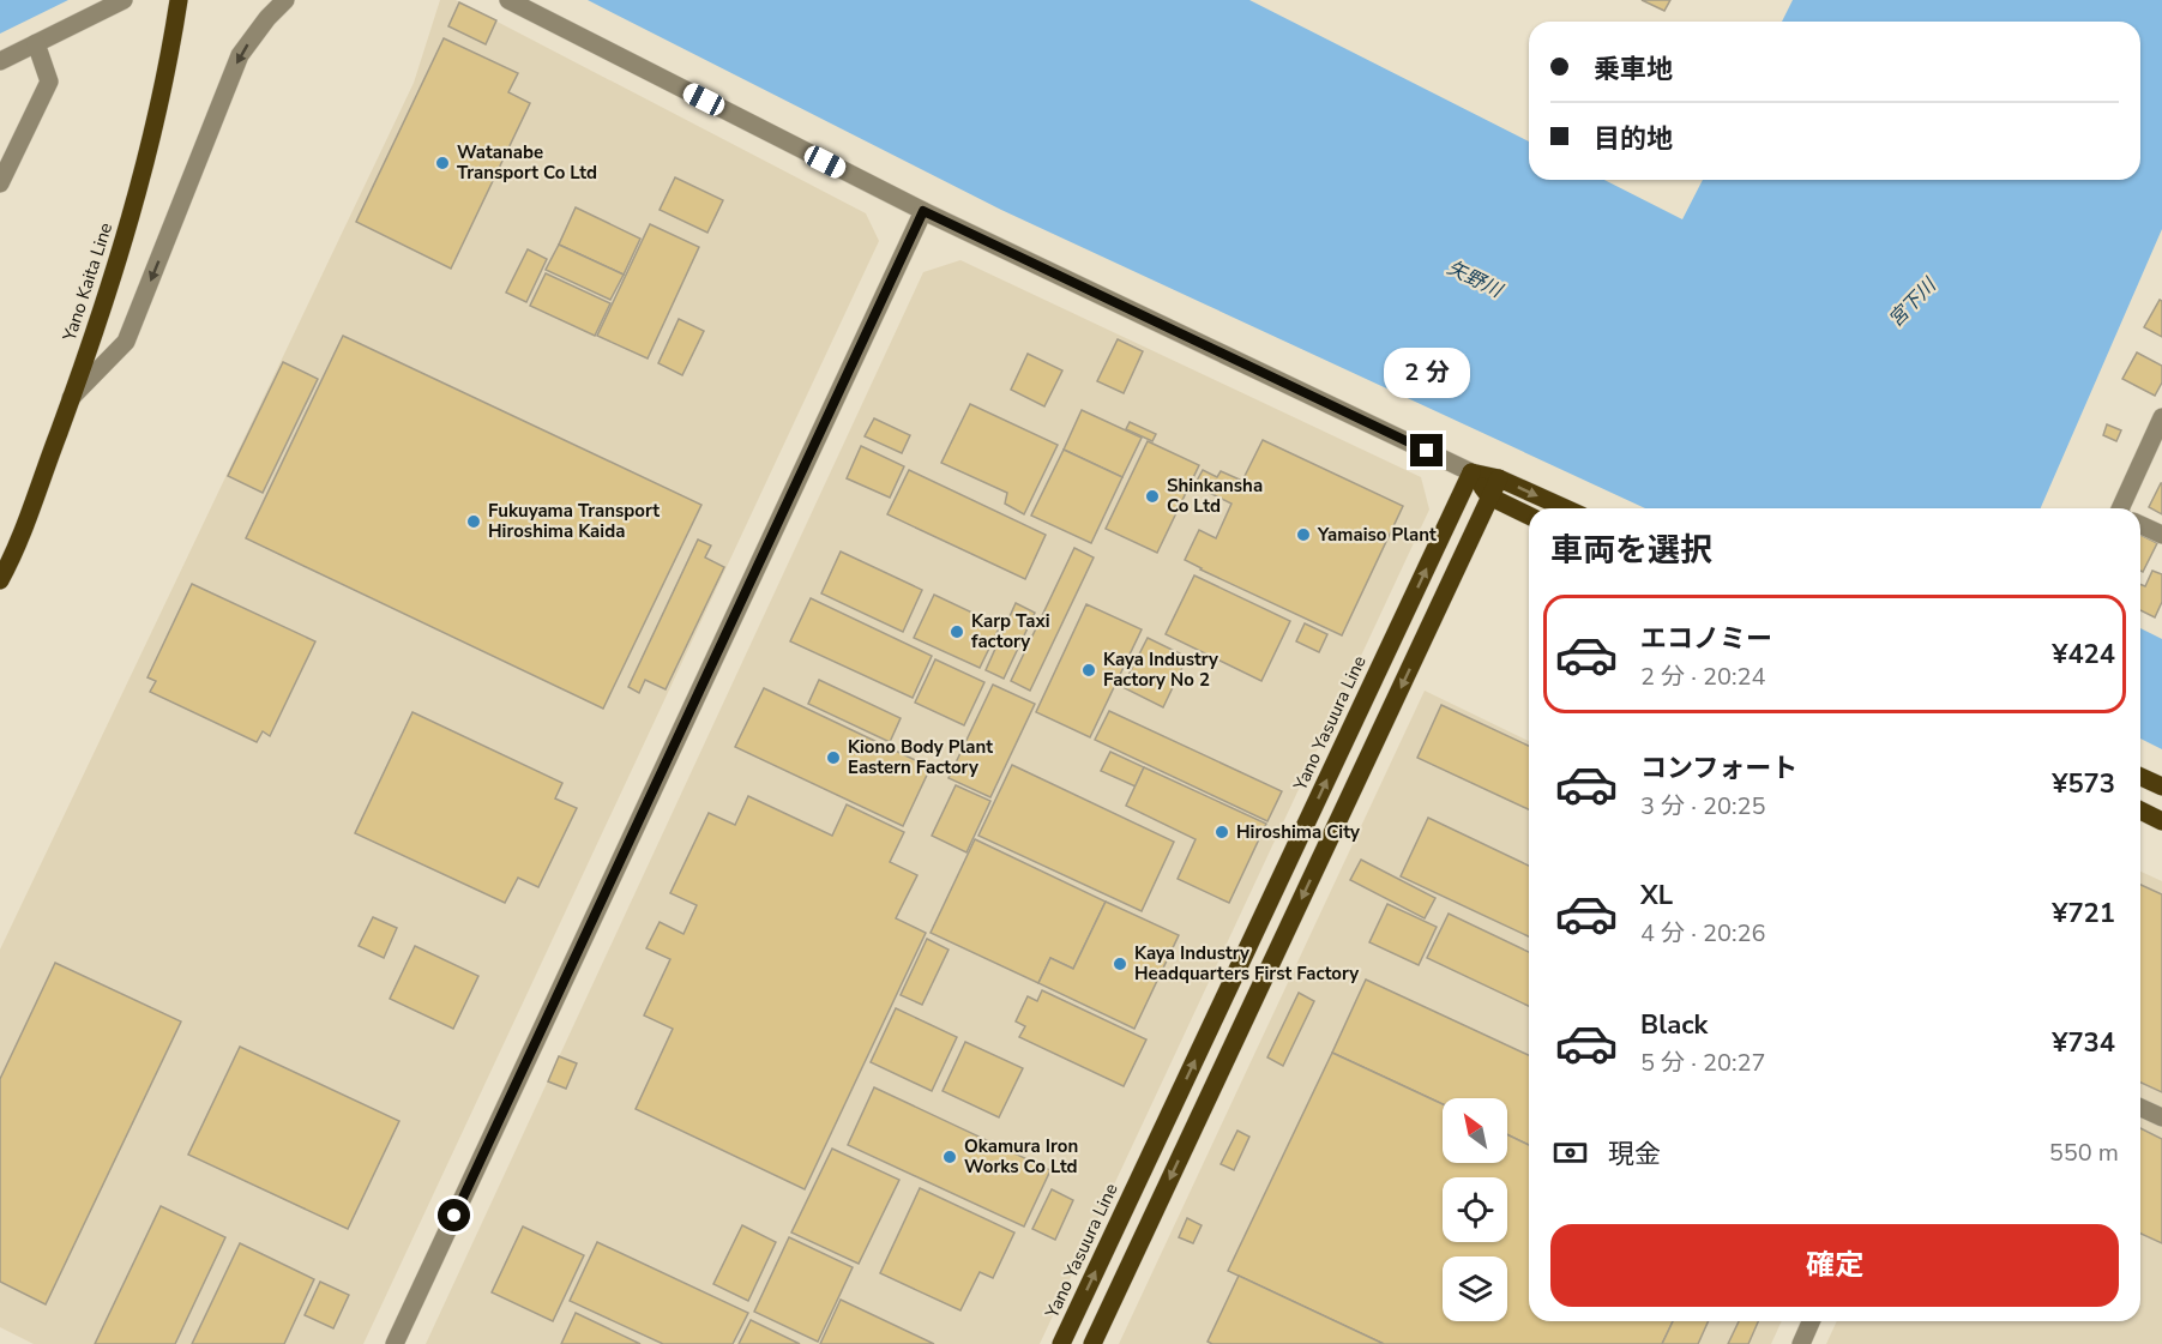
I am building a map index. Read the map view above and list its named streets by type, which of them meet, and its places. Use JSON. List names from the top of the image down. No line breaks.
{"streets":{"main road":["Yano Kaita Line","Yano Yasuura Line"]},"water":["矢野川","宮下川"],"places":["Watanabe Transport Co Ltd","Shinkansha Co Ltd","Fukuyama Transport Hiroshima Kaida","Yamaiso Plant","Karp Taxi factory","Kaya Industry Factory No 2","Kiono Body Plant Eastern Factory","Hiroshima City","Kaya Industry Headquarters First Factory","Okamura Iron Works Co Ltd"],"north":"top left","page":{"banner":["乗車地","目的地"],"bubble":"2 分","heading":"車両を選択","list":[{"name":"エコノミー","note":"2 分 · 20:24","value":"¥424"},{"name":"コンフォート","note":"3 分 · 20:25","value":"¥573"},{"name":"XL","note":"4 分 · 20:26","value":"¥721"},{"name":"Black","note":"5 分 · 20:27","value":"¥734"}],"pay":["現金","550 m"],"buttons":"確定"}}
